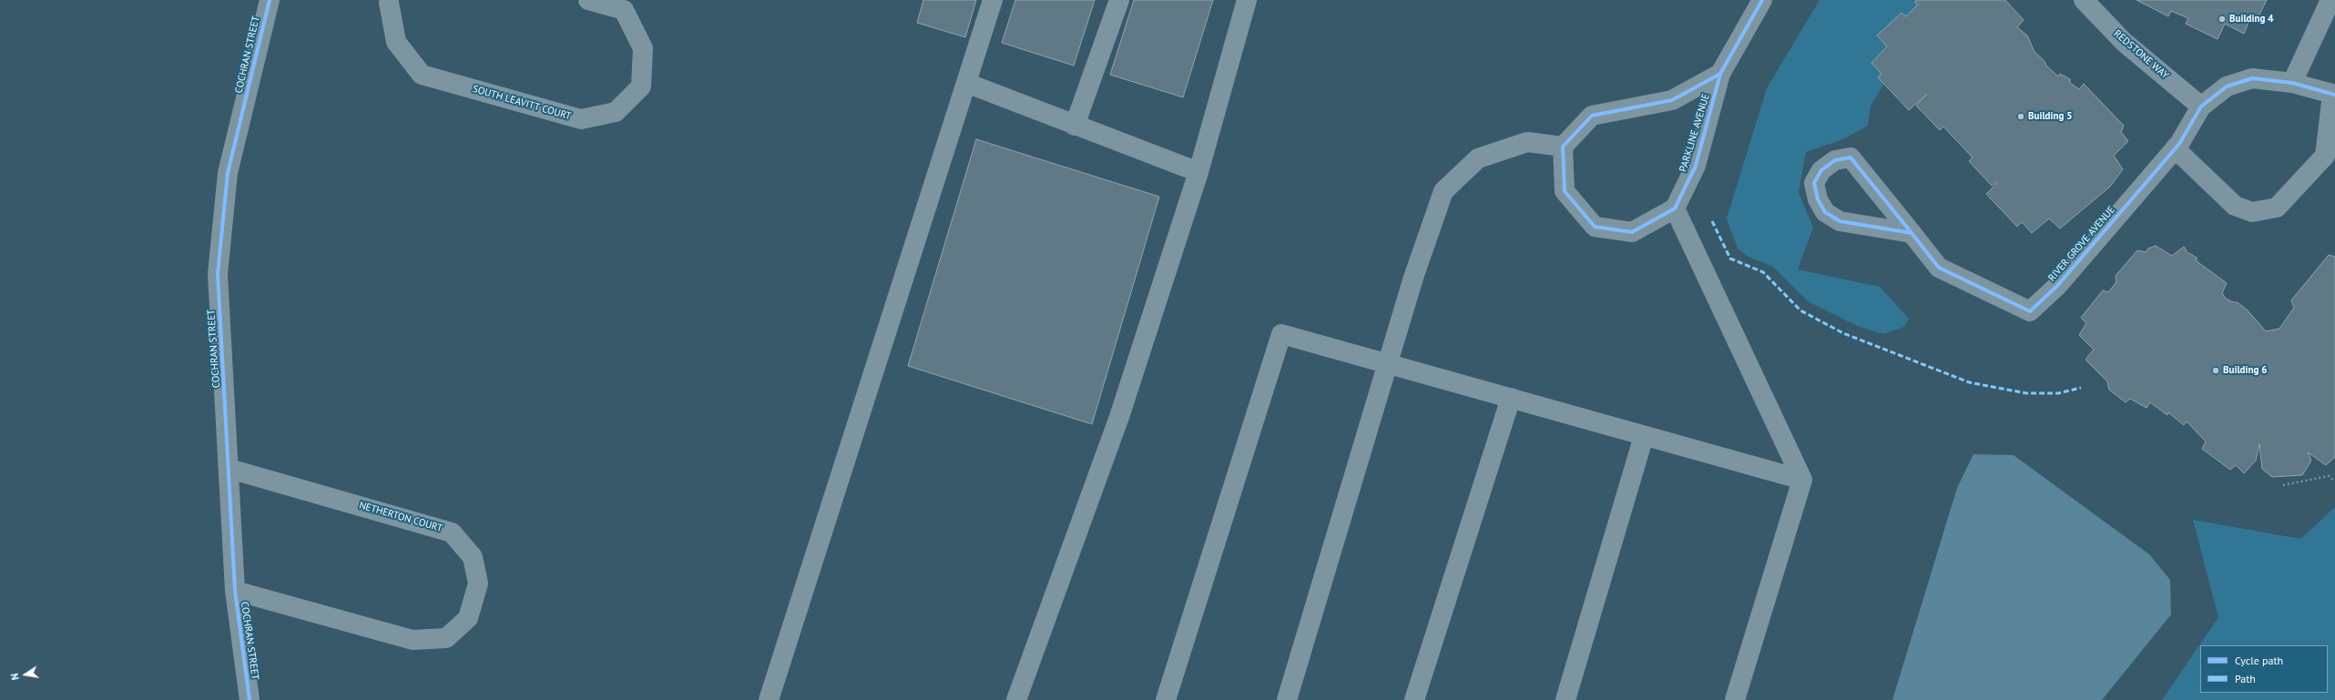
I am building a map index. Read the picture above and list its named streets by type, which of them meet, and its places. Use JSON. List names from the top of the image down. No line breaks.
{"streets":{"street":["COCHRAN STREET","REDSTONE WAY","SOUTH LEAVITT COURT","PARKLINE AVENUE","RIVER GROVE AVENUE","NETHERTON COURT"]},"crossings":[["COCHRAN STREET","NETHERTON COURT"],["REDSTONE WAY","RIVER GROVE AVENUE"]],"places":["Building 4","Building 5","Building 6"],"legend":["Cycle path","Path"],"north":"left"}
